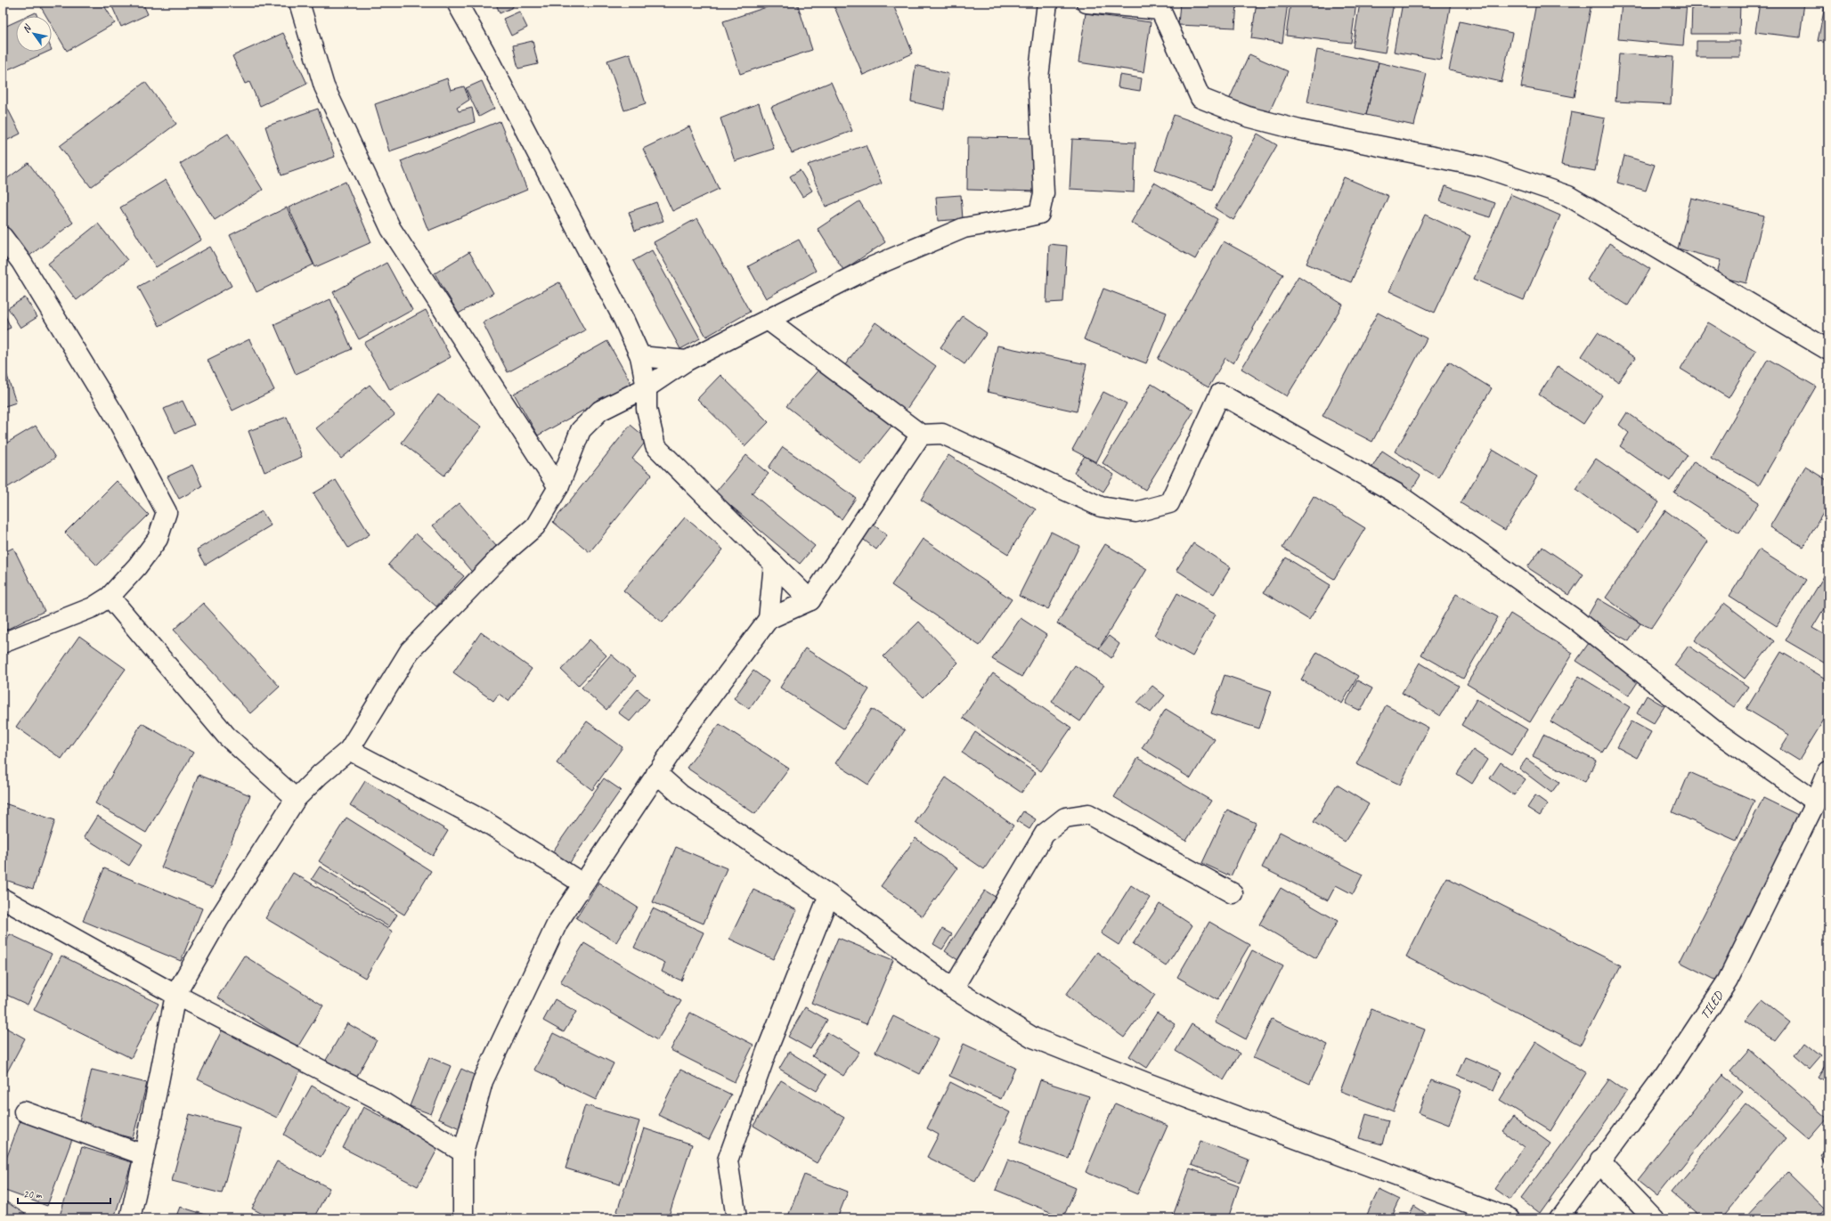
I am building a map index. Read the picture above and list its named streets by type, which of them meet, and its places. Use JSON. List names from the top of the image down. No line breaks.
{"streets":{"street":["TILED"]},"scale_bar":"20 m","north":"top left"}
